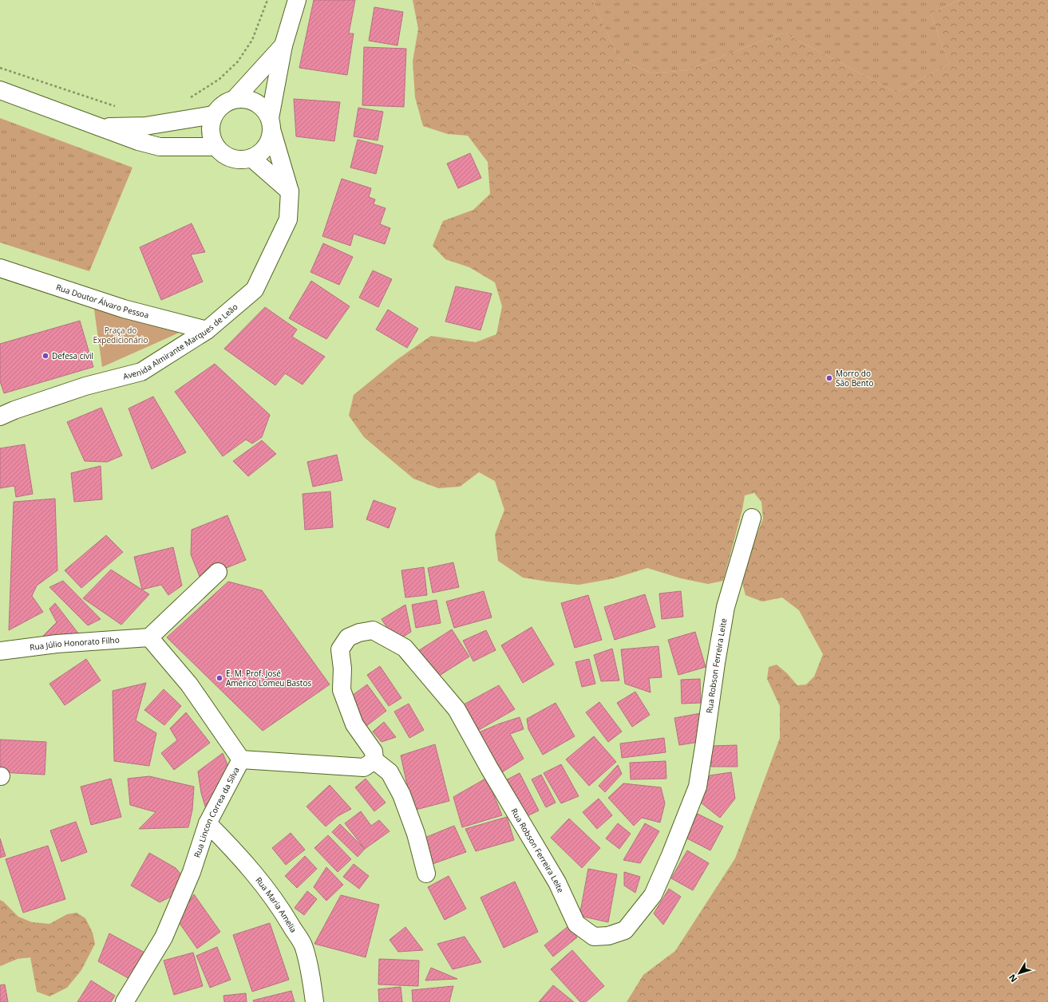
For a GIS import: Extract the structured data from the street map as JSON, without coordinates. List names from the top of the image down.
{
  "streets": {
    "street": [
      "Rua Doutor Álvaro Pessoa",
      "Avenida Almirante Marques de Leão",
      "Rua Júlio Honorato Filho",
      "Rua Robson Ferreira Leite",
      "Rua Lincon Correa da Silva",
      "Rua Maria Amelia"
    ]
  },
  "crossings": [
    ["Rua Doutor Álvaro Pessoa", "Avenida Almirante Marques de Leão"],
    ["Rua Júlio Honorato Filho", "Rua Lincon Correa da Silva"],
    ["Rua Lincon Correa da Silva", "Rua Maria Amelia"]
  ],
  "parks": ["Praça do Expedicionário"],
  "places": ["Defesa civil", "Morro do São Bento", "E. M. Prof. José Américo Lomeu Bastos"],
  "north": "bottom left"
}
